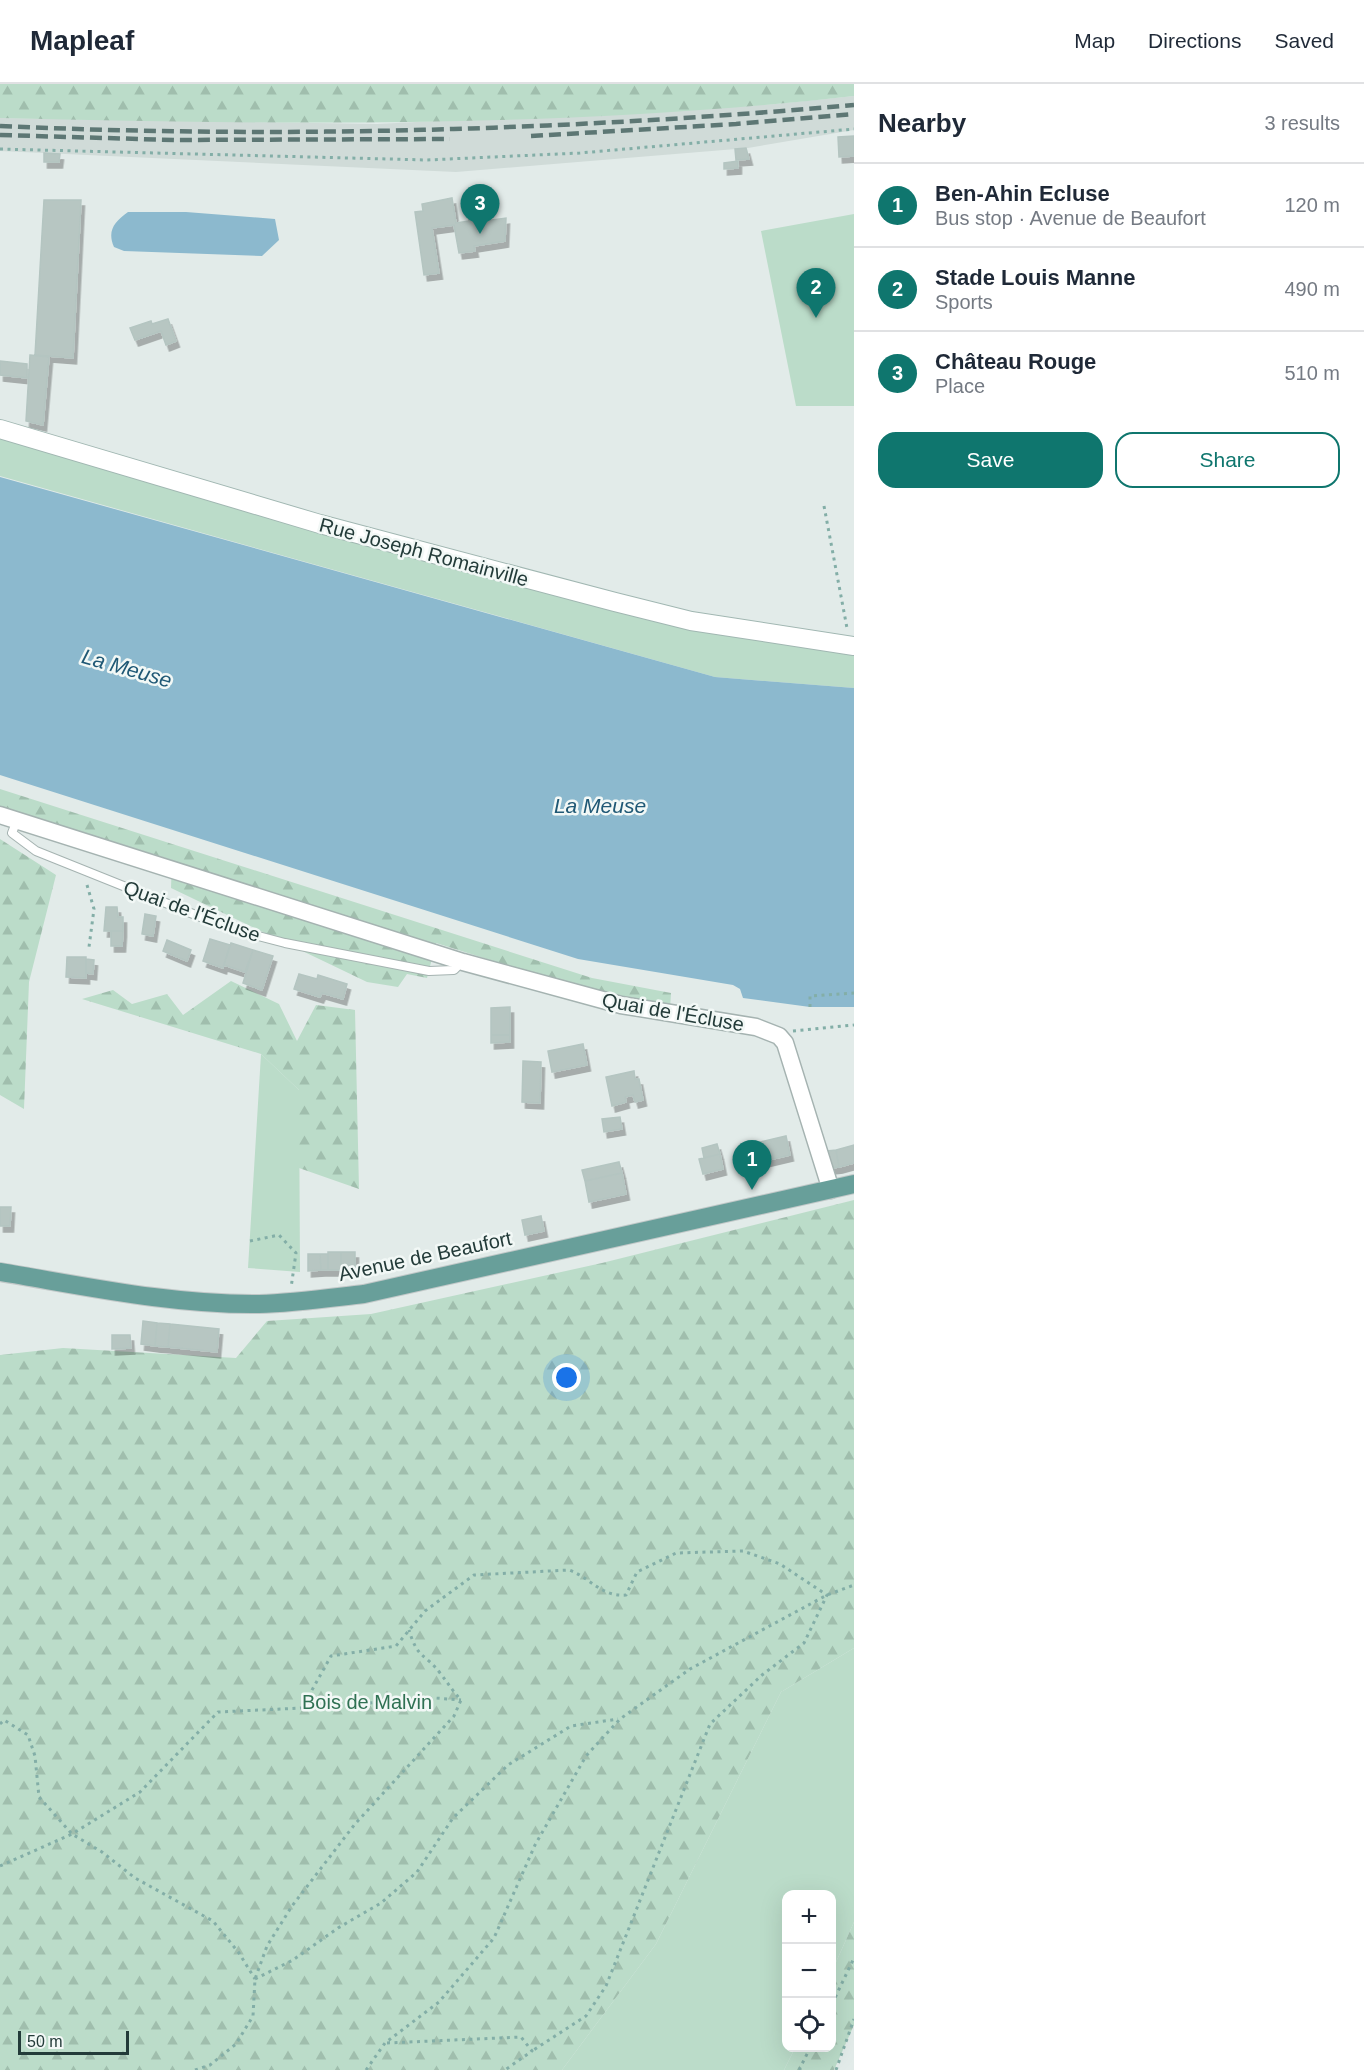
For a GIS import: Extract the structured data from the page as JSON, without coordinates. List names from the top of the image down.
{
  "streets": {
    "main road": ["Avenue de Beaufort"],
    "street": ["Rue Joseph Romainville", "Quai de l'Écluse"]
  },
  "water": ["La Meuse"],
  "parks": ["Bois de Malvin"],
  "scale_bar": "50 m",
  "page": {
    "header": "Mapleaf",
    "nav": ["Map", "Directions", "Saved"],
    "heading": ["Nearby", "3 results"],
    "list": [
      {
        "mark": "1",
        "name": "Ben-Ahin Ecluse",
        "note": "Bus stop · Avenue de Beaufort",
        "value": "120 m"
      },
      {
        "mark": "2",
        "name": "Stade Louis Manne",
        "note": "Sports",
        "value": "490 m"
      },
      {
        "mark": "3",
        "name": "Château Rouge",
        "note": "Place",
        "value": "510 m"
      }
    ],
    "pins": ["3", "2", "1"],
    "buttons": ["Save", "Share"],
    "map_buttons": ["+", "−"],
    "scale": "50 m"
  }
}
